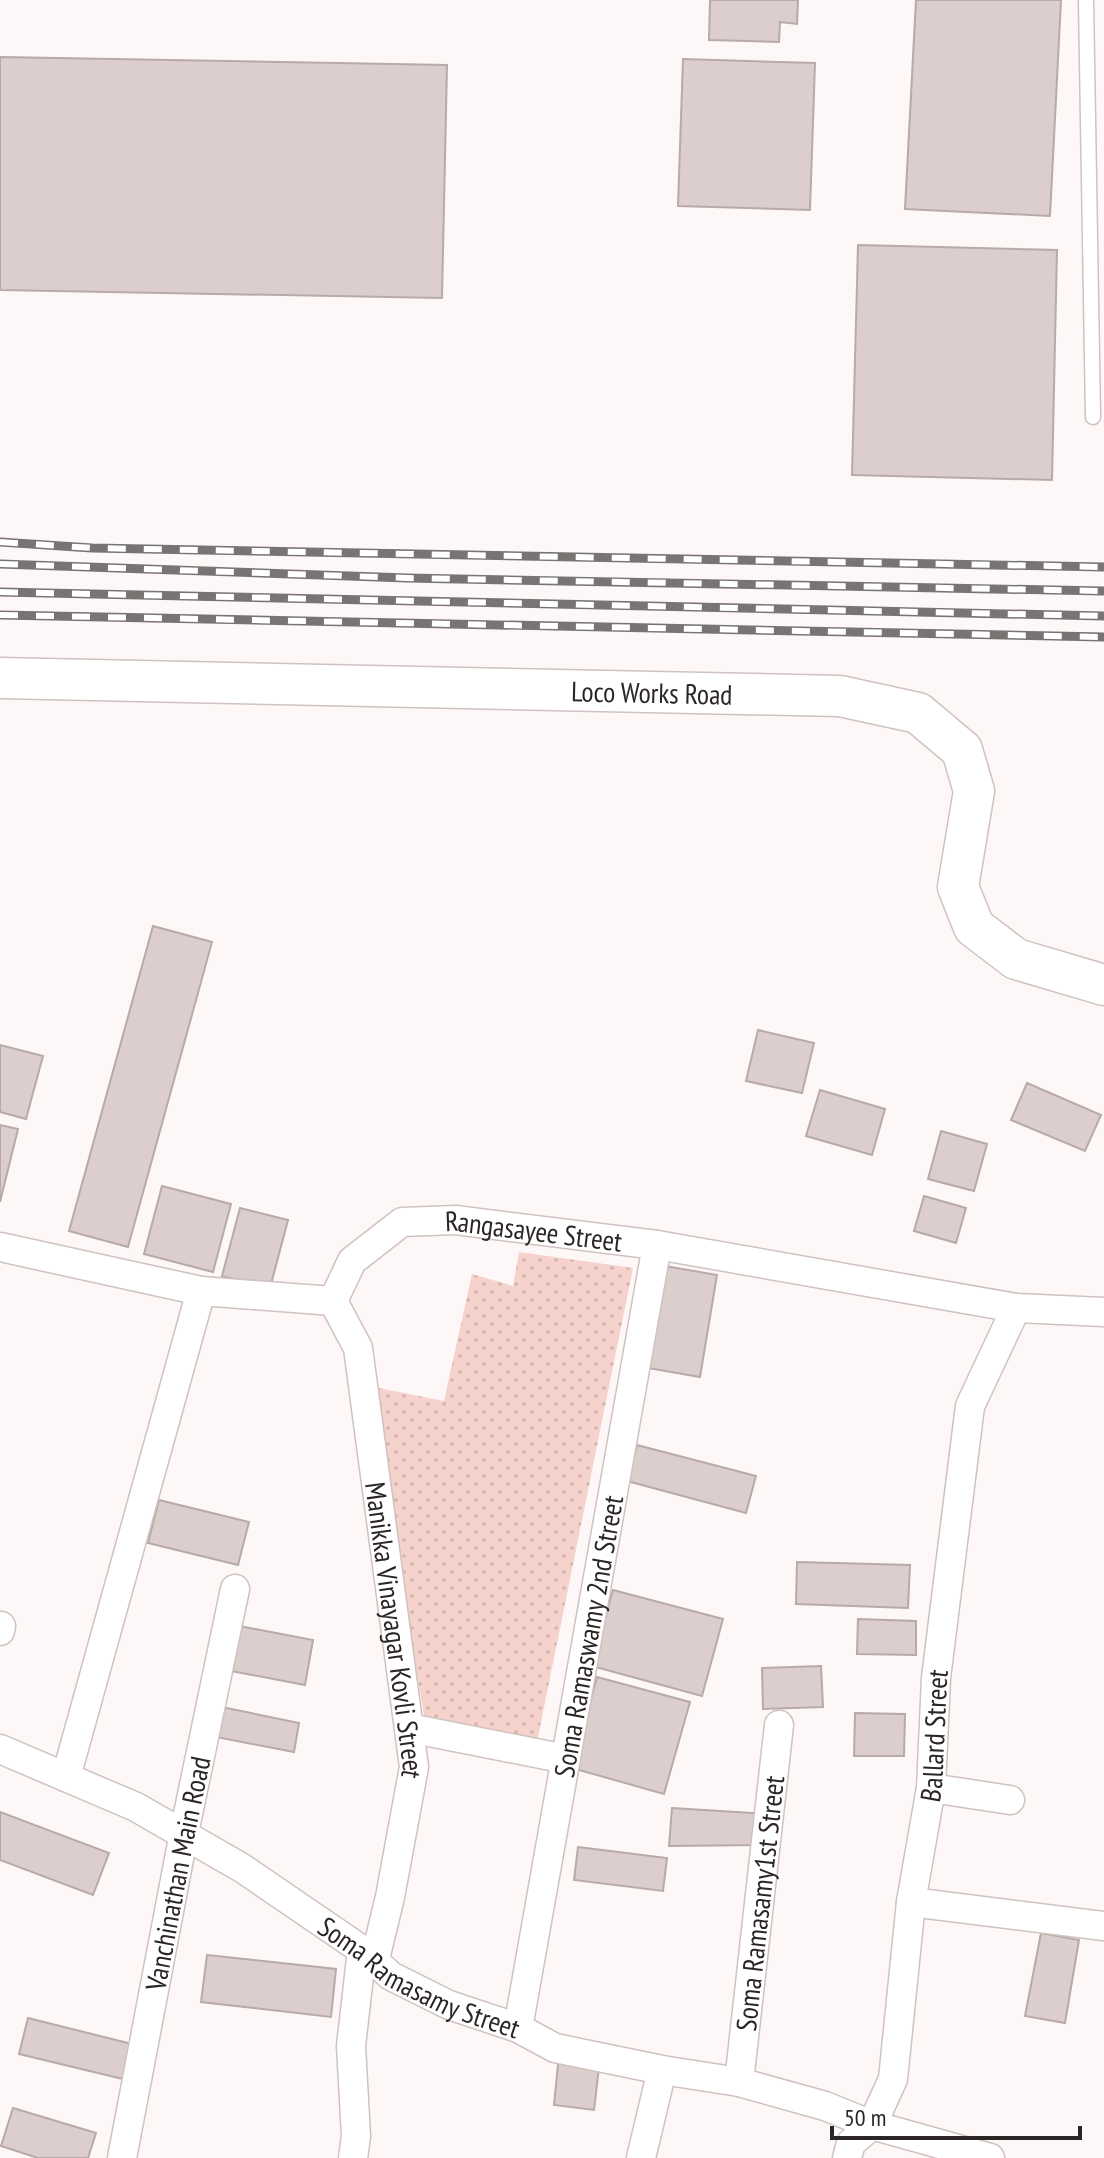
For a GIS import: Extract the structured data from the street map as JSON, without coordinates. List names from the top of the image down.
{
  "streets": {
    "street": [
      "Loco Works Road",
      "Rangasayee Street",
      "Manikka Vinayagar Kovli Street",
      "Soma Ramaswamy 2nd Street",
      "Ballard Street",
      "Vanchinathan Main Road",
      "Soma Ramasamy1st Street",
      "Soma Ramasamy Street"
    ]
  },
  "crossings": [
    ["Rangasayee Street", "Manikka Vinayagar Kovli Street"],
    ["Rangasayee Street", "Soma Ramaswamy 2nd Street"],
    ["Rangasayee Street", "Ballard Street"],
    ["Manikka Vinayagar Kovli Street", "Soma Ramasamy Street"],
    ["Soma Ramaswamy 2nd Street", "Soma Ramasamy Street"],
    ["Ballard Street", "Soma Ramasamy Street"],
    ["Vanchinathan Main Road", "Soma Ramasamy Street"],
    ["Soma Ramasamy1st Street", "Soma Ramasamy Street"]
  ],
  "scale_bar": "50 m"
}
